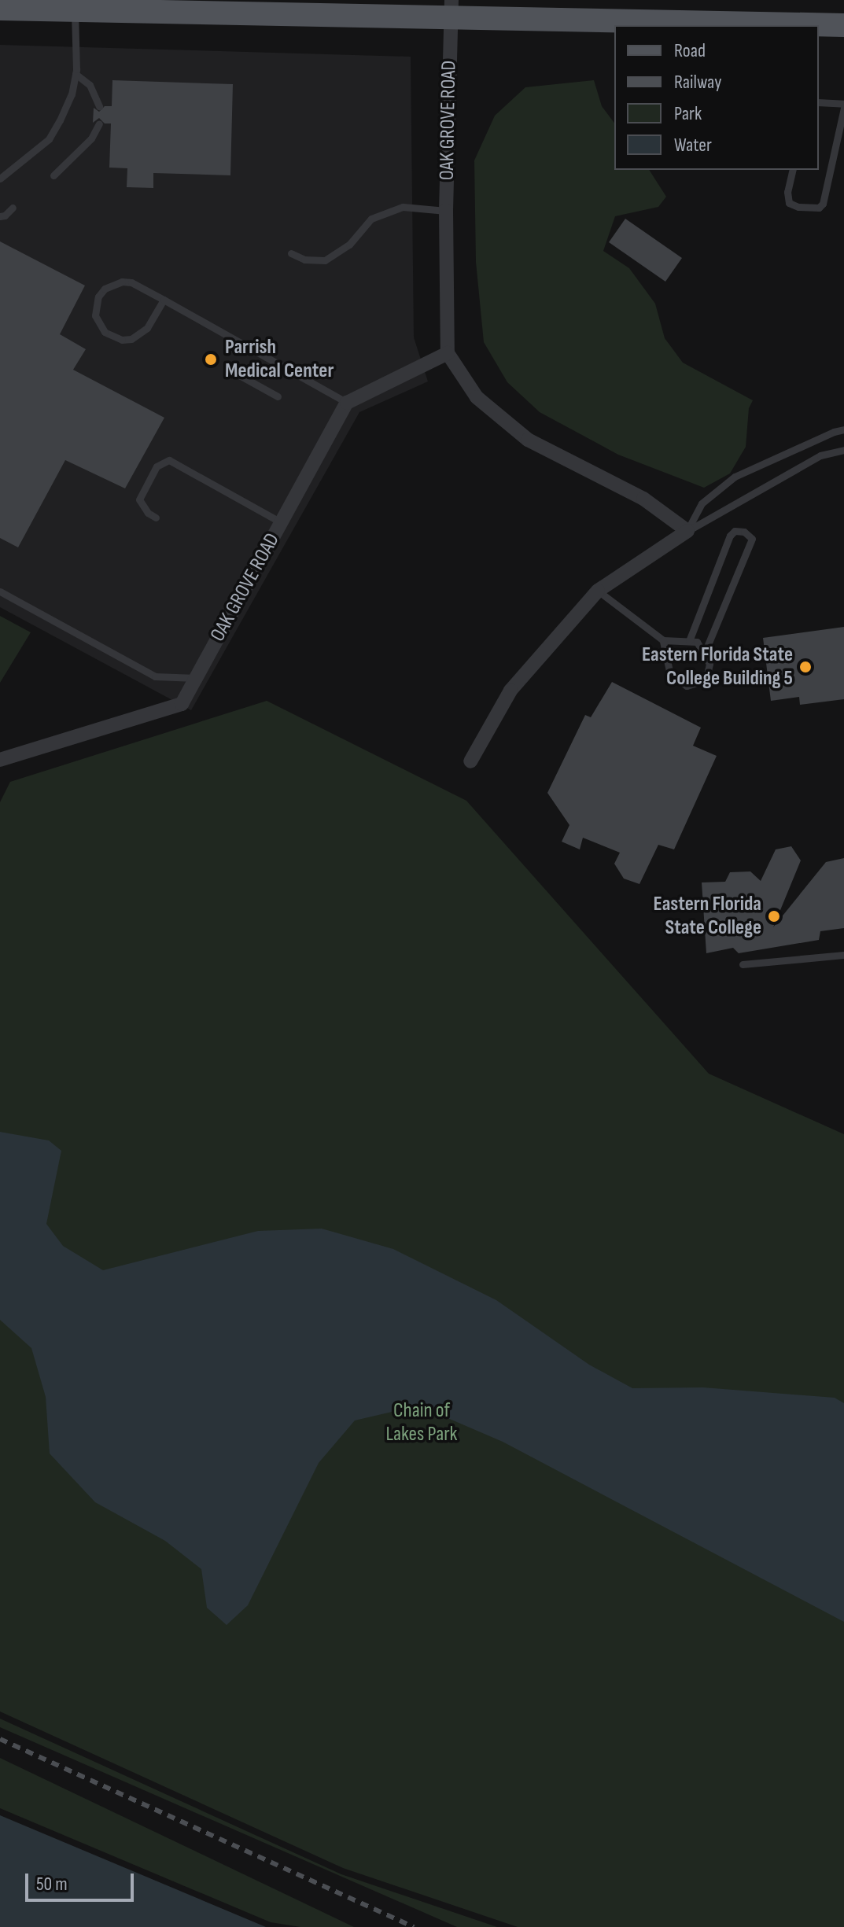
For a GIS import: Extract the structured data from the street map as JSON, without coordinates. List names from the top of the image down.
{
  "streets": {
    "street": ["OAK GROVE ROAD"]
  },
  "parks": ["Chain of Lakes Park"],
  "places": ["Parrish Medical Center", "Eastern Florida State College Building 5", "Eastern Florida State College"],
  "legend": [
    "Road",
    "Railway",
    "Park",
    "Water"
  ],
  "scale_bar": "50 m"
}
